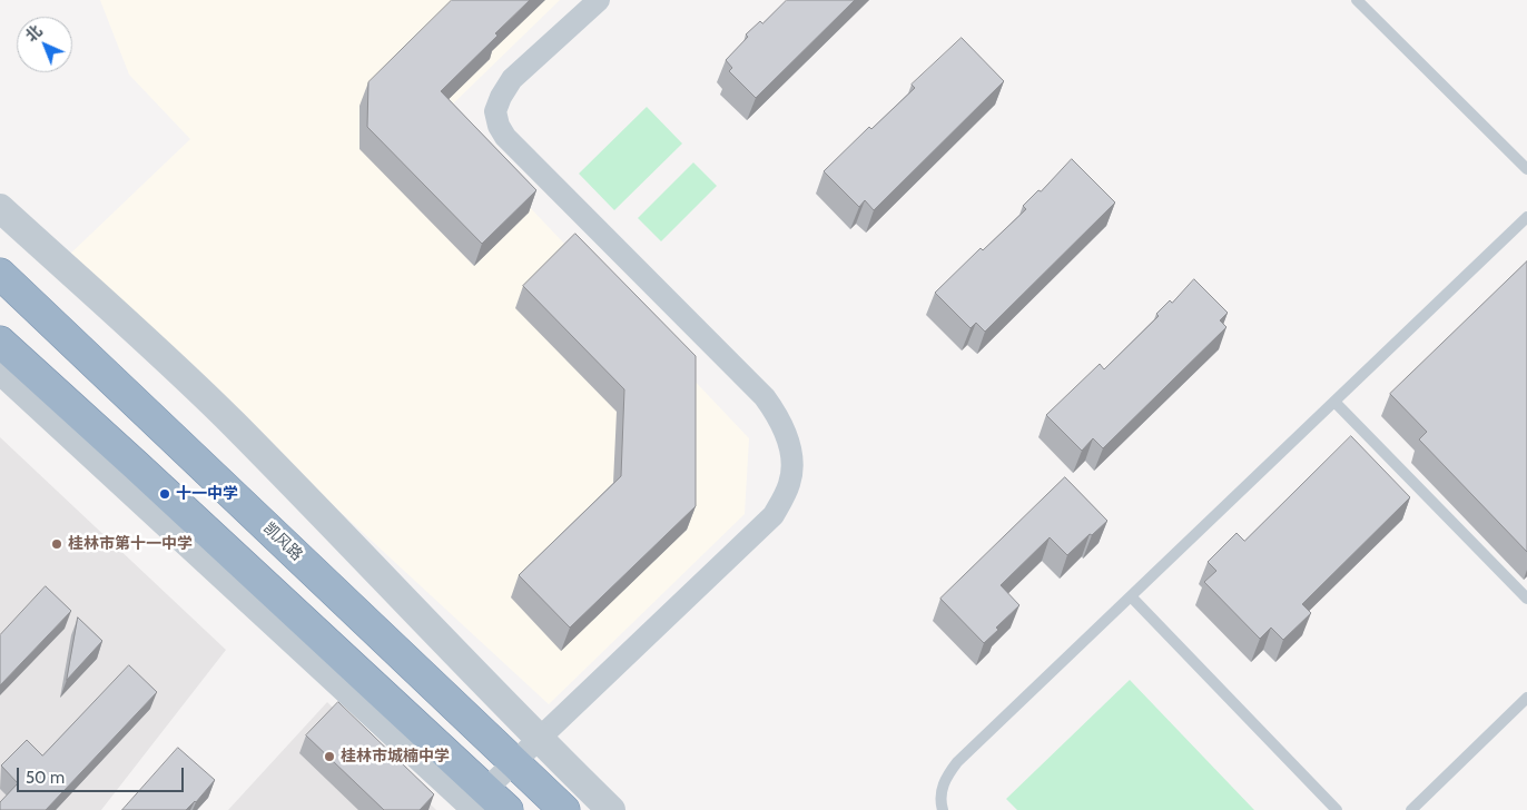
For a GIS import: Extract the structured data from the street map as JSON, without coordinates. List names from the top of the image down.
{
  "streets": {
    "highway": ["凯风路"]
  },
  "places": ["十一中学", "桂林市第十一中学", "桂林市城楠中学"],
  "scale_bar": "50 m",
  "north": "top left"
}
